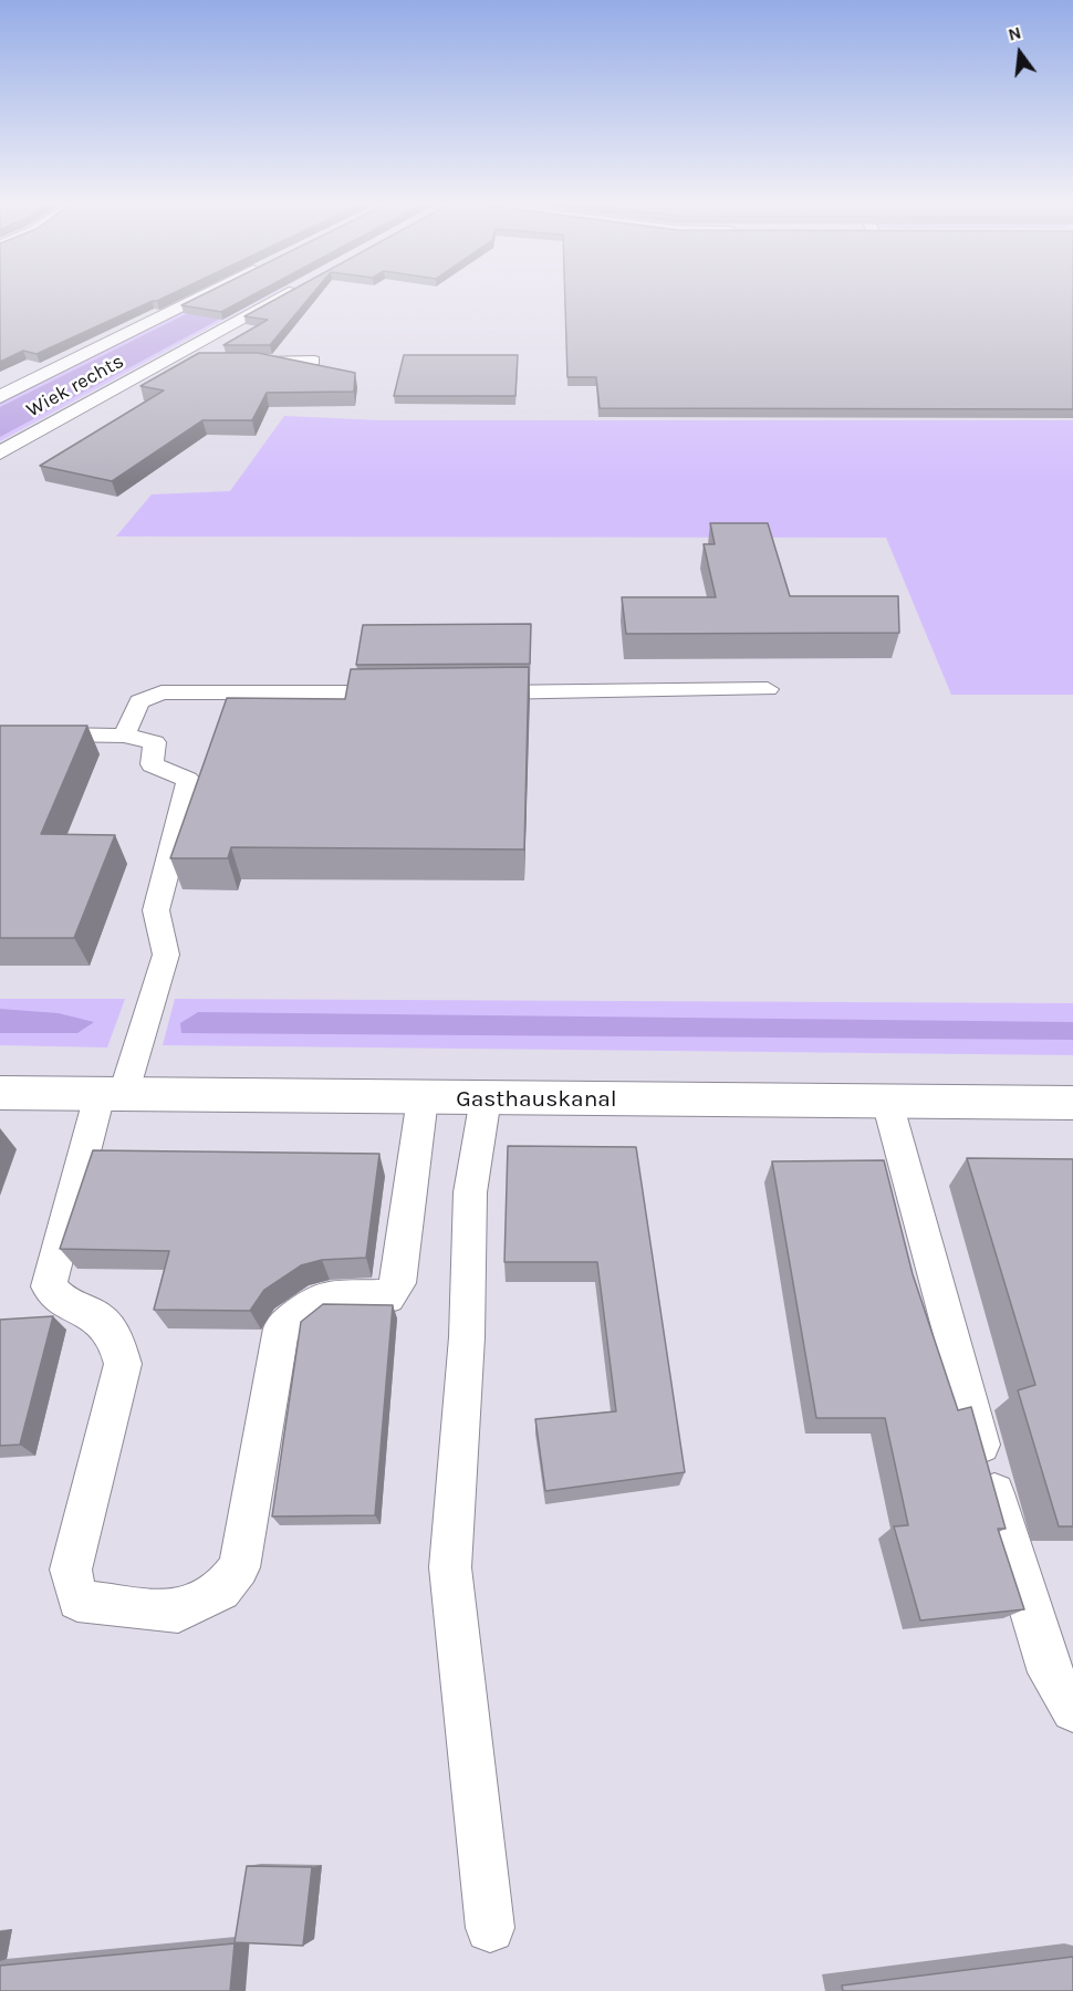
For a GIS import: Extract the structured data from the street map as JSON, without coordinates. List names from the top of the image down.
{
  "streets": {
    "street": ["Wiek rechts", "Gasthauskanal"]
  },
  "north": "top"
}
